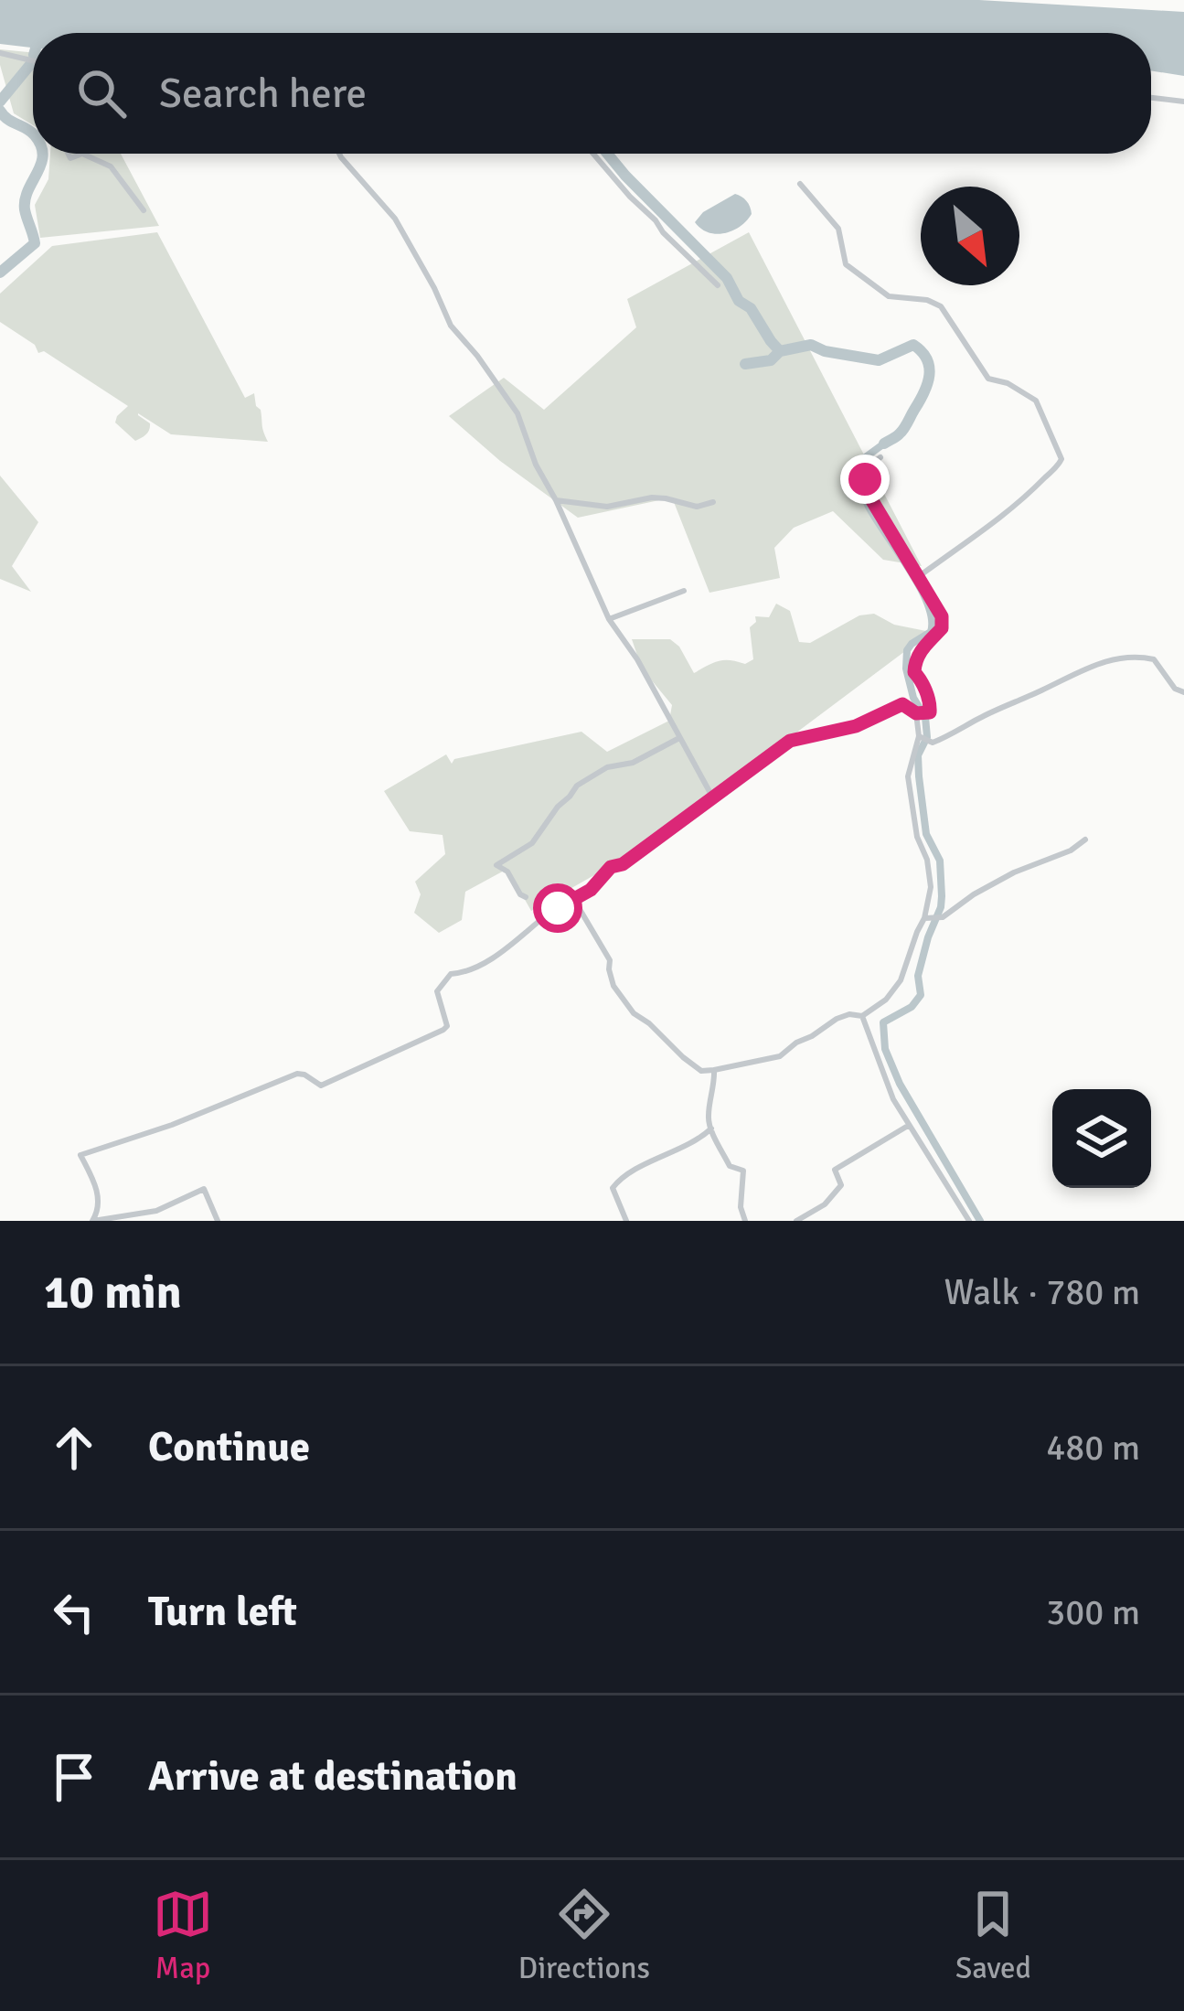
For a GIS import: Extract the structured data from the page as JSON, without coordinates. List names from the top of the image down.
{
  "north": "bottom right",
  "page": {
    "search": "Search here",
    "heading": ["10 min", "Walk · 780 m"],
    "list": [
      ["Continue", "480 m"],
      ["Turn left", "300 m"],
      "Arrive at destination"
    ],
    "nav": ["Map", "Directions", "Saved"]
  }
}
